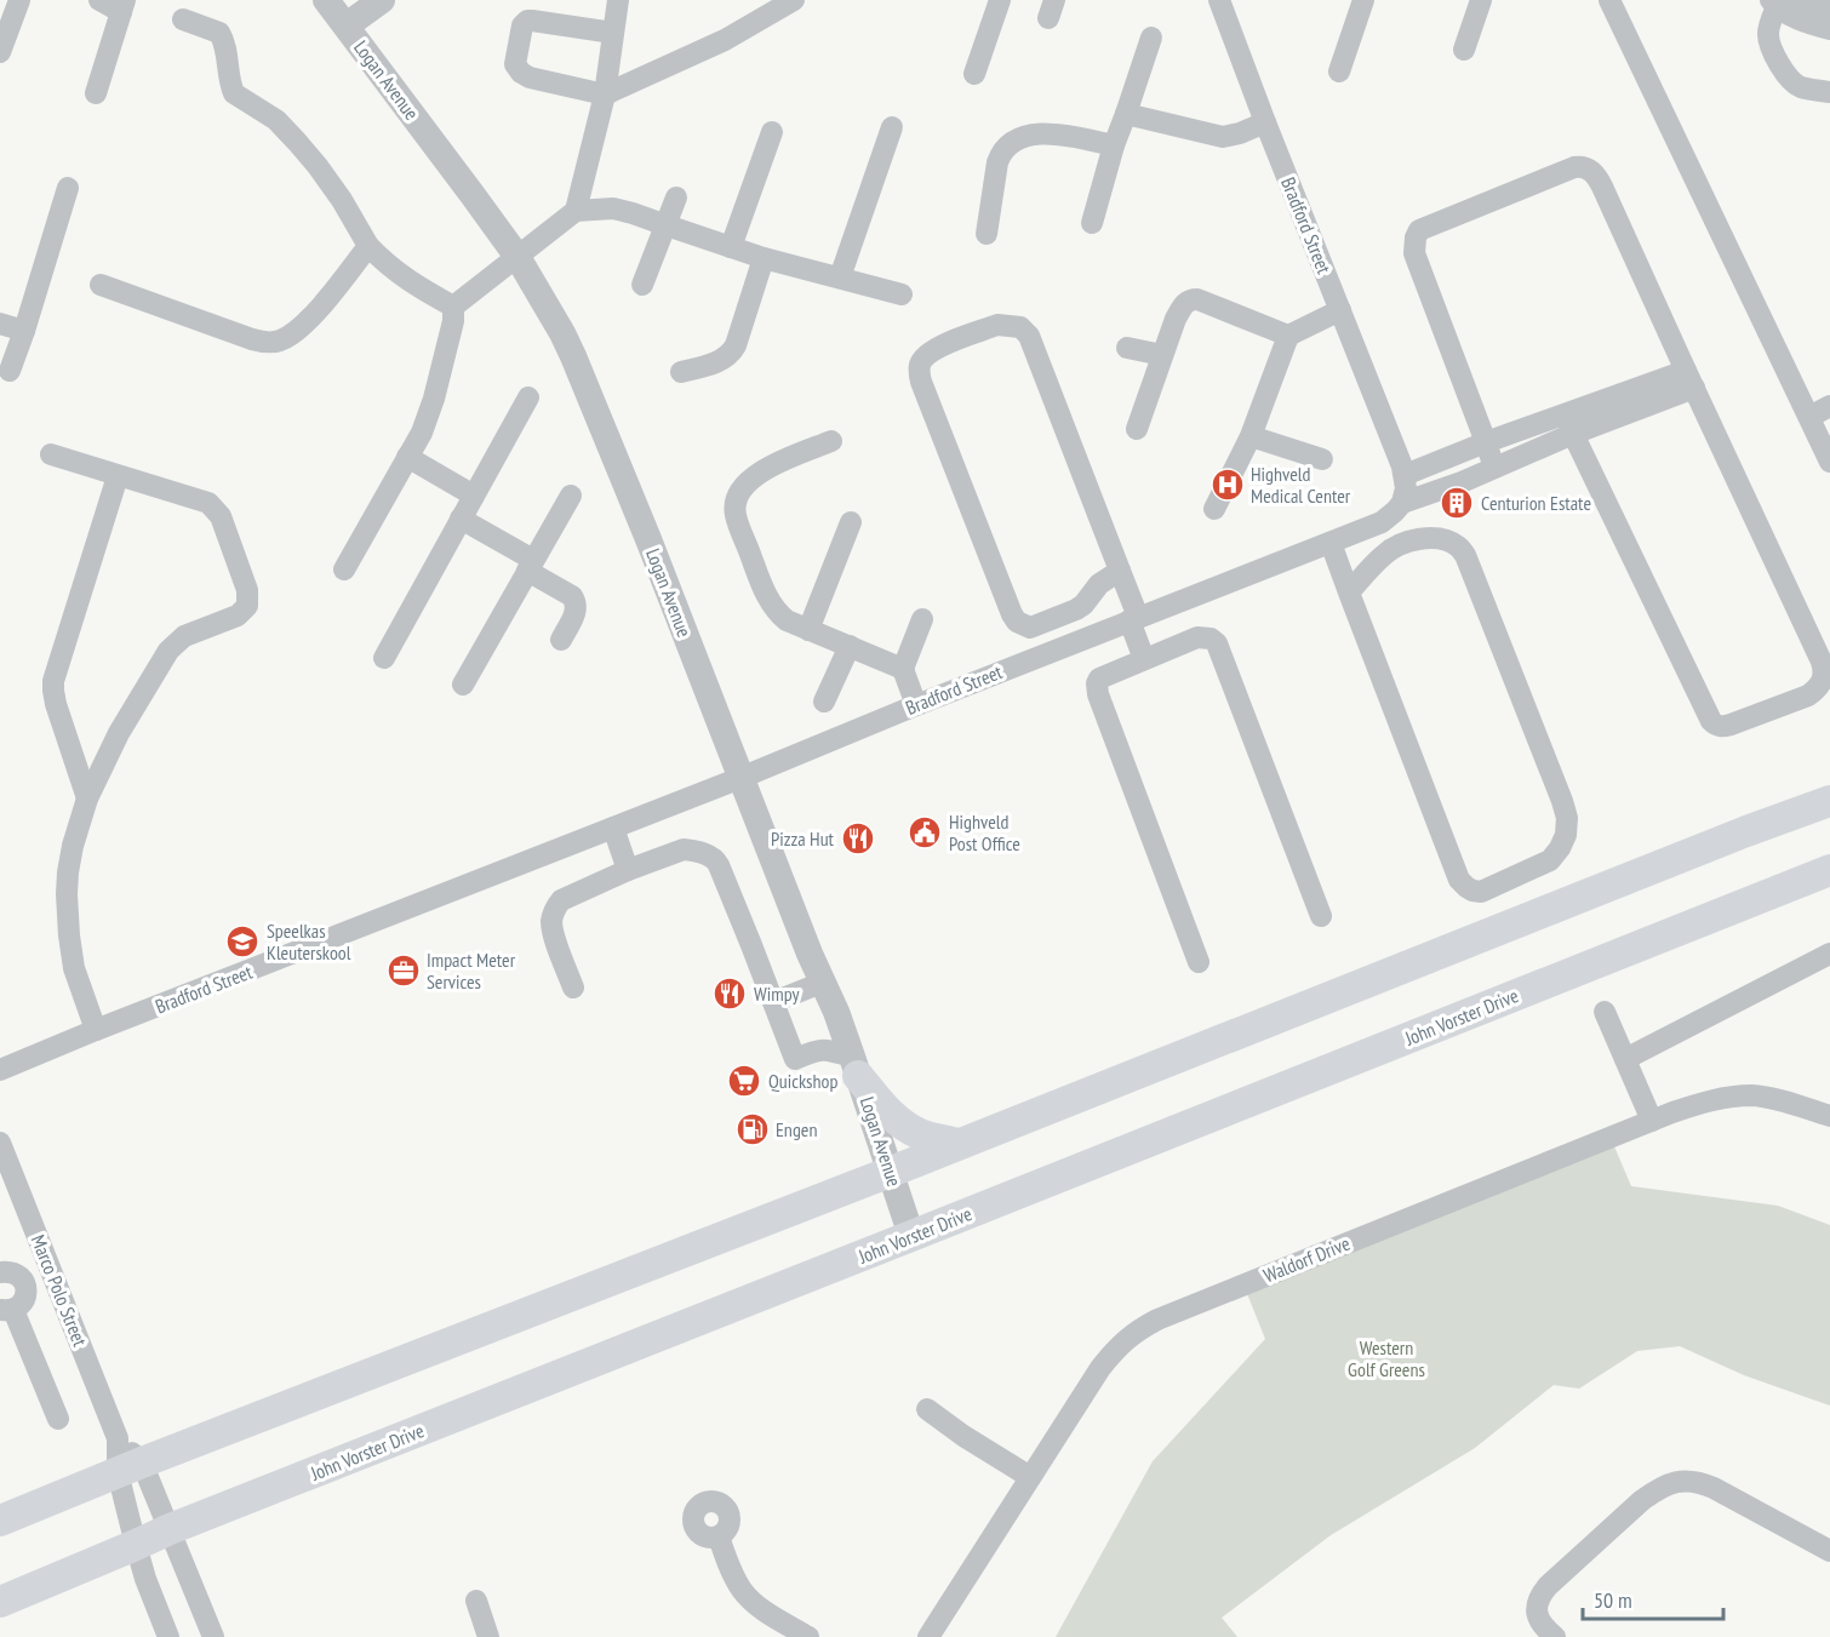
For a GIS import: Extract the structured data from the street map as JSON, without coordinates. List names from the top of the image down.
{
  "streets": {
    "main road": ["John Vorster Drive"],
    "street": [
      "Logan Avenue",
      "Bradford Street",
      "Waldorf Drive",
      "Marco Polo Street"
    ]
  },
  "crossings": [
    ["Logan Avenue", "Bradford Street"],
    ["Logan Avenue", "John Vorster Drive"]
  ],
  "parks": ["Western Golf Greens"],
  "places": {
    "hospital": ["Highveld Medical Center"],
    "building": ["Centurion Estate"],
    "public building": ["Highveld Post Office"],
    "restaurant": ["Pizza Hut", "Wimpy"],
    "school or university": ["Speelkas Kleuterskool"],
    "office": ["Impact Meter Services"],
    "supermarket": ["Quickshop"],
    "fuel station": ["Engen"]
  },
  "scale_bar": "50 m"
}
